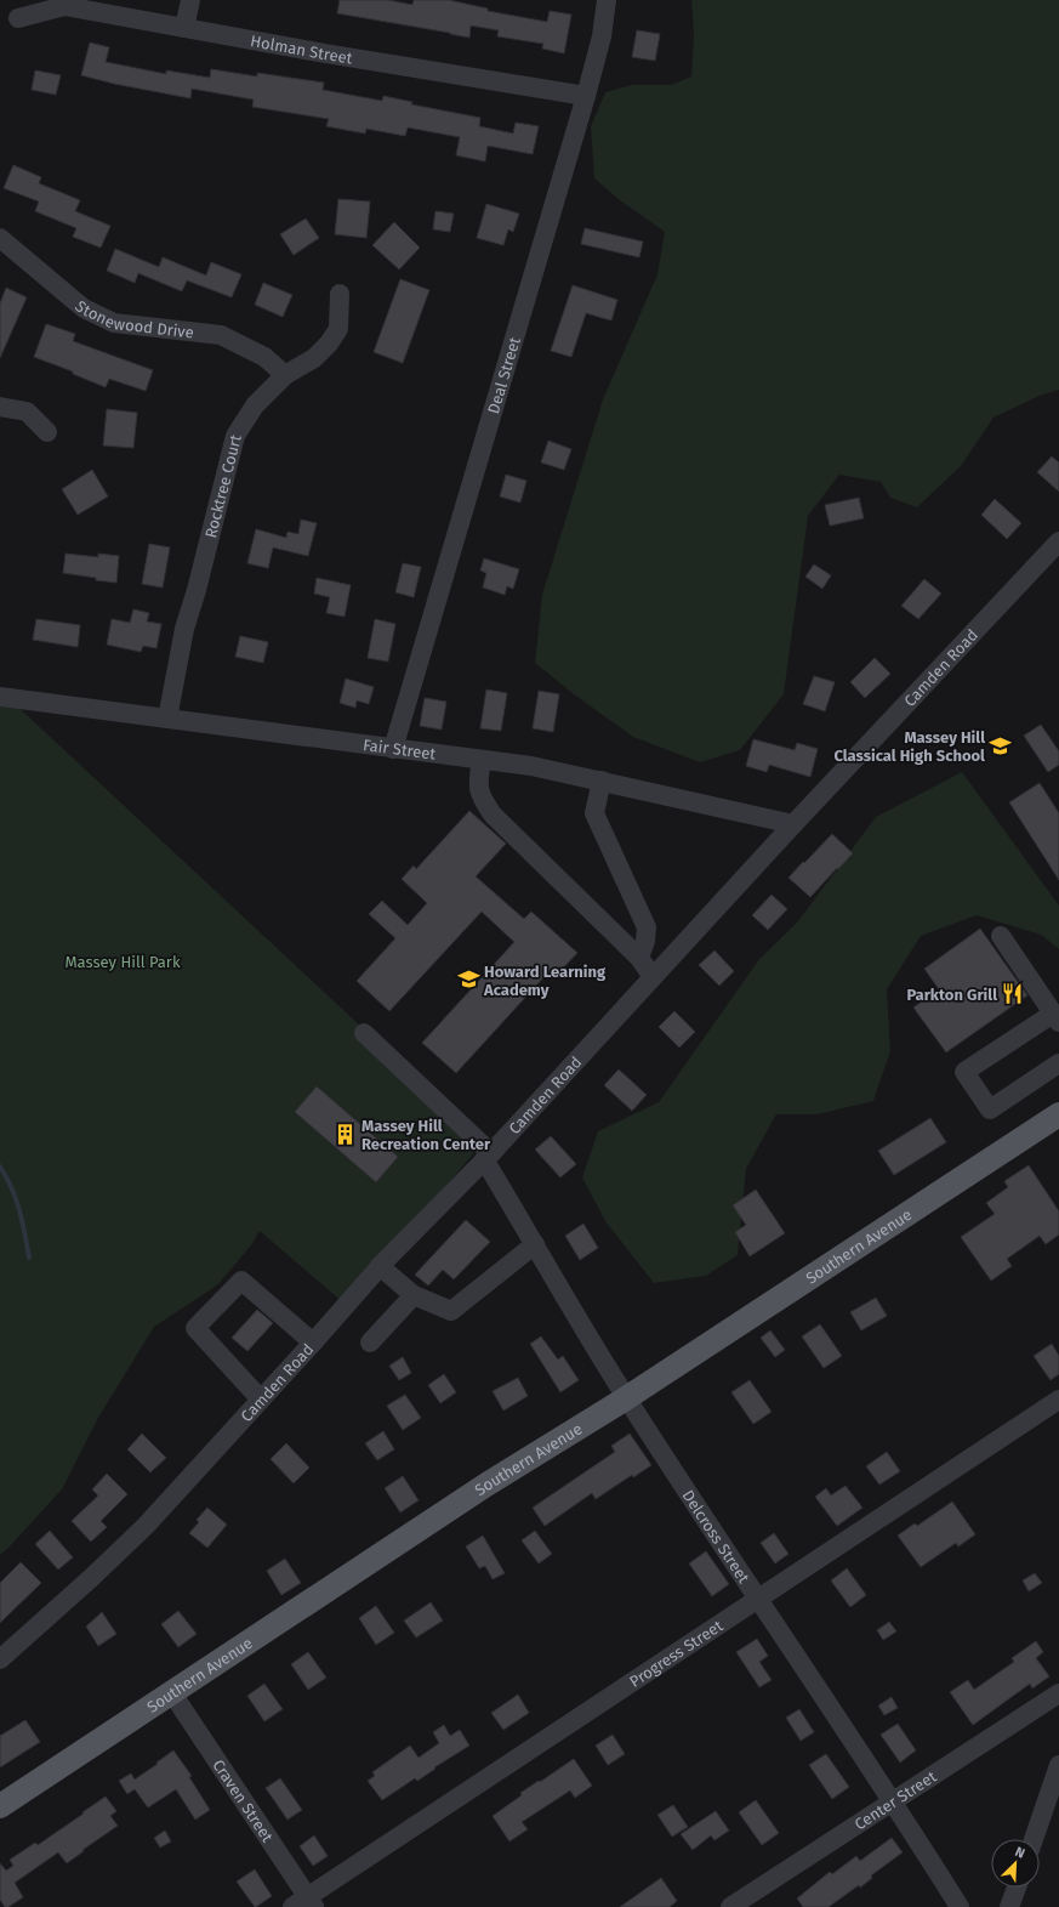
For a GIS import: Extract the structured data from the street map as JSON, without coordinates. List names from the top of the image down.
{
  "streets": {
    "main road": ["Southern Avenue"],
    "street": [
      "Holman Street",
      "Stonewood Drive",
      "Deal Street",
      "Rocktree Court",
      "Camden Road",
      "Fair Street",
      "Delcross Street",
      "Progress Street",
      "Craven Street",
      "Center Street"
    ]
  },
  "crossings": [
    ["Holman Street", "Deal Street"],
    ["Stonewood Drive", "Rocktree Court"],
    ["Deal Street", "Fair Street"],
    ["Rocktree Court", "Fair Street"],
    ["Camden Road", "Fair Street"],
    ["Camden Road", "Delcross Street"],
    ["Southern Avenue", "Delcross Street"],
    ["Southern Avenue", "Craven Street"],
    ["Delcross Street", "Progress Street"],
    ["Delcross Street", "Center Street"],
    ["Progress Street", "Craven Street"]
  ],
  "parks": ["Massey Hill Park"],
  "places": {
    "school or university": ["Massey Hill Classical High School", "Howard Learning Academy"],
    "restaurant": ["Parkton Grill"],
    "building": ["Massey Hill Recreation Center"]
  },
  "north": "top right"
}
